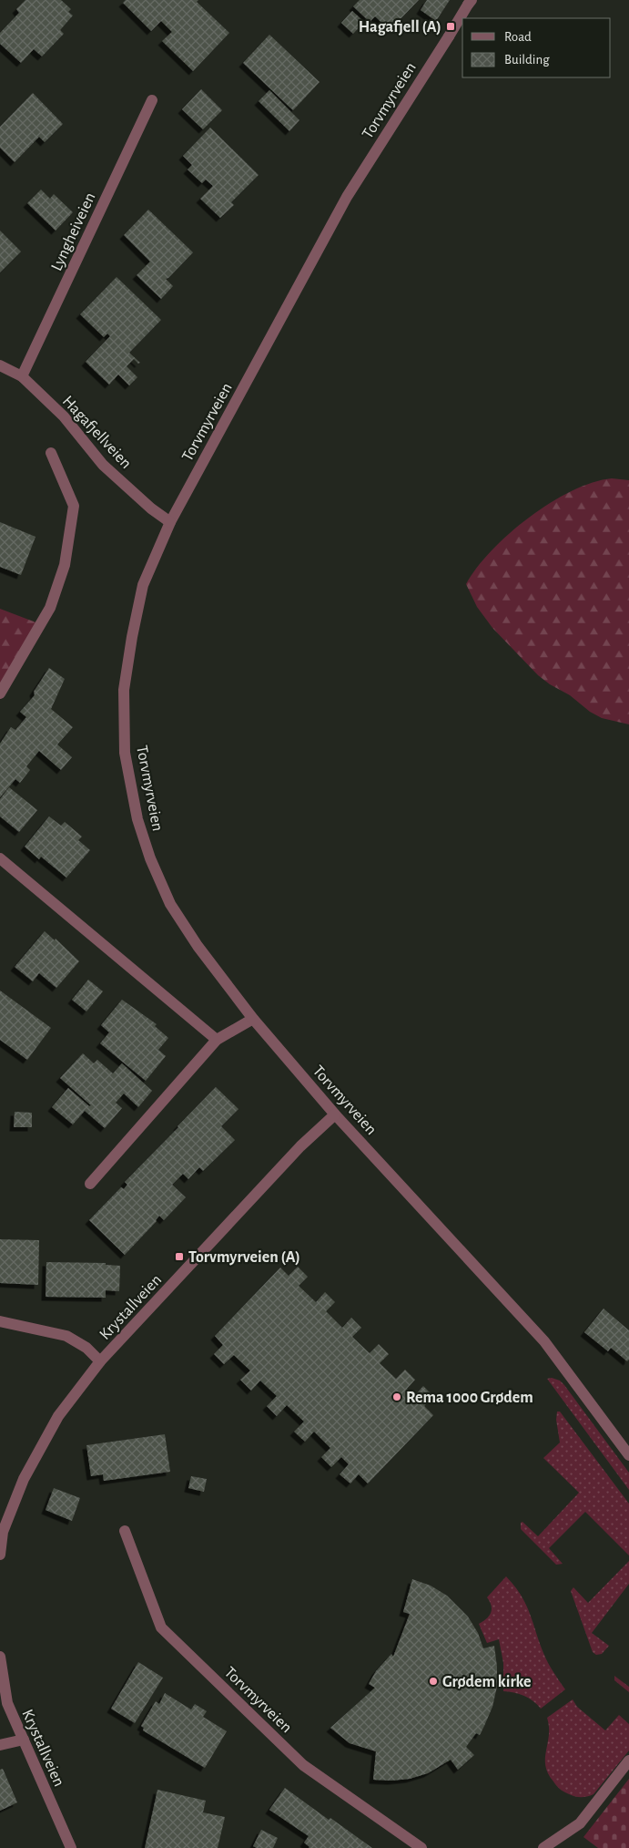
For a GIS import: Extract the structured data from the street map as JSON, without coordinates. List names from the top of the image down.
{
  "streets": {
    "street": [
      "Torvmyrveien",
      "Lyngheiveien",
      "Hagafjellveien",
      "Krystallveien"
    ]
  },
  "crossings": [
    ["Torvmyrveien", "Hagafjellveien"],
    ["Torvmyrveien", "Krystallveien"],
    ["Lyngheiveien", "Hagafjellveien"]
  ],
  "places": {
    "transit": ["Hagafjell (A)", "Torvmyrveien (A)"],
    "other": ["Rema 1000 Grødem", "Grødem kirke"]
  },
  "legend": ["Road", "Building"]
}
